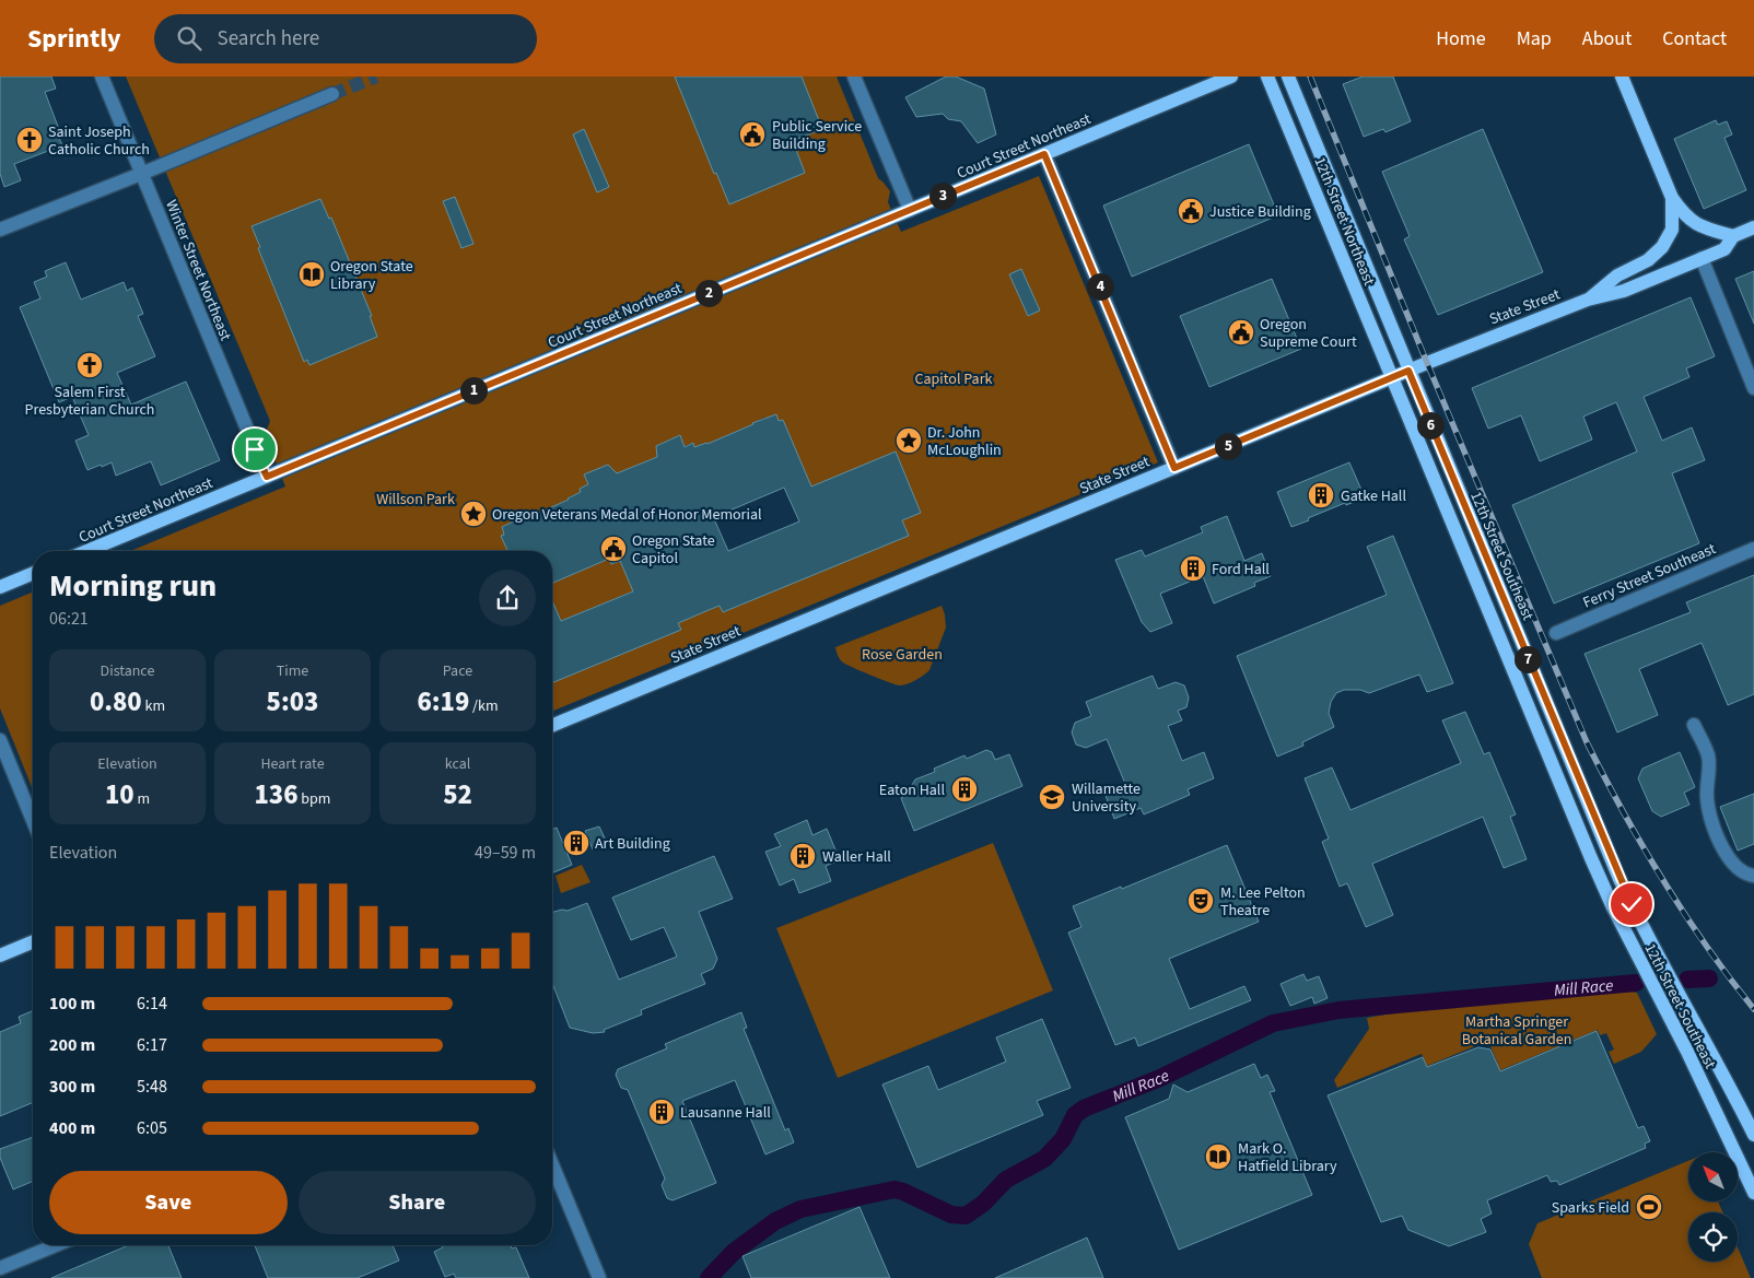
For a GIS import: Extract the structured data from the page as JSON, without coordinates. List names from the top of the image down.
{
  "streets": {
    "main road": [
      "Court Street Northeast",
      "12th Street Northeast",
      "State Street",
      "12th Street Southeast"
    ],
    "street": ["Winter Street Northeast", "Ferry Street Southeast"]
  },
  "crossings": [
    ["Court Street Northeast", "Winter Street Northeast"],
    ["12th Street Northeast", "State Street"],
    ["12th Street Northeast", "12th Street Southeast"],
    ["State Street", "12th Street Southeast"]
  ],
  "water": ["Mill Race"],
  "parks": [
    "Capitol Park",
    "Willson Park",
    "Rose Garden",
    "Martha Springer Botanical Garden"
  ],
  "places": {
    "public building": [
      "Public Service Building",
      "Justice Building",
      "Oregon Supreme Court",
      "Oregon State Capitol"
    ],
    "church": ["Saint Joseph Catholic Church", "Salem First Presbyterian Church"],
    "library": ["Oregon State Library", "Mark O. Hatfield Library"],
    "place": ["Dr. John McLoughlin", "Oregon Veterans Medal of Honor Memorial"],
    "building": [
      "Gatke Hall",
      "Ford Hall",
      "Eaton Hall",
      "Art Building",
      "Waller Hall",
      "Lausanne Hall"
    ],
    "school or university": ["Willamette University"],
    "theatre": ["M. Lee Pelton Theatre"],
    "sports": ["Sparks Field"]
  },
  "north": "top left",
  "page": {
    "header": "Sprintly",
    "search": "Search here",
    "nav": [
      "Home",
      "Map",
      "About",
      "Contact"
    ],
    "pins": [
      "3",
      "4",
      "2",
      "1",
      "6",
      "5",
      "7"
    ],
    "heading": ["Morning run", "06:21"],
    "stats": [
      ["Distance", "0.80 km"],
      ["Time", "5:03"],
      ["Pace", "6:19 /km"],
      ["Elevation", "10 m"],
      ["Heart rate", "136 bpm"],
      ["kcal", "52"]
    ],
    "chart": ["Elevation", "49–59 m"],
    "list": [
      {
        "name": "100 m",
        "note": "6:14"
      },
      {
        "name": "200 m",
        "note": "6:17"
      },
      {
        "name": "300 m",
        "note": "5:48"
      },
      {
        "name": "400 m",
        "note": "6:05"
      }
    ],
    "buttons": ["Save", "Share"]
  }
}
